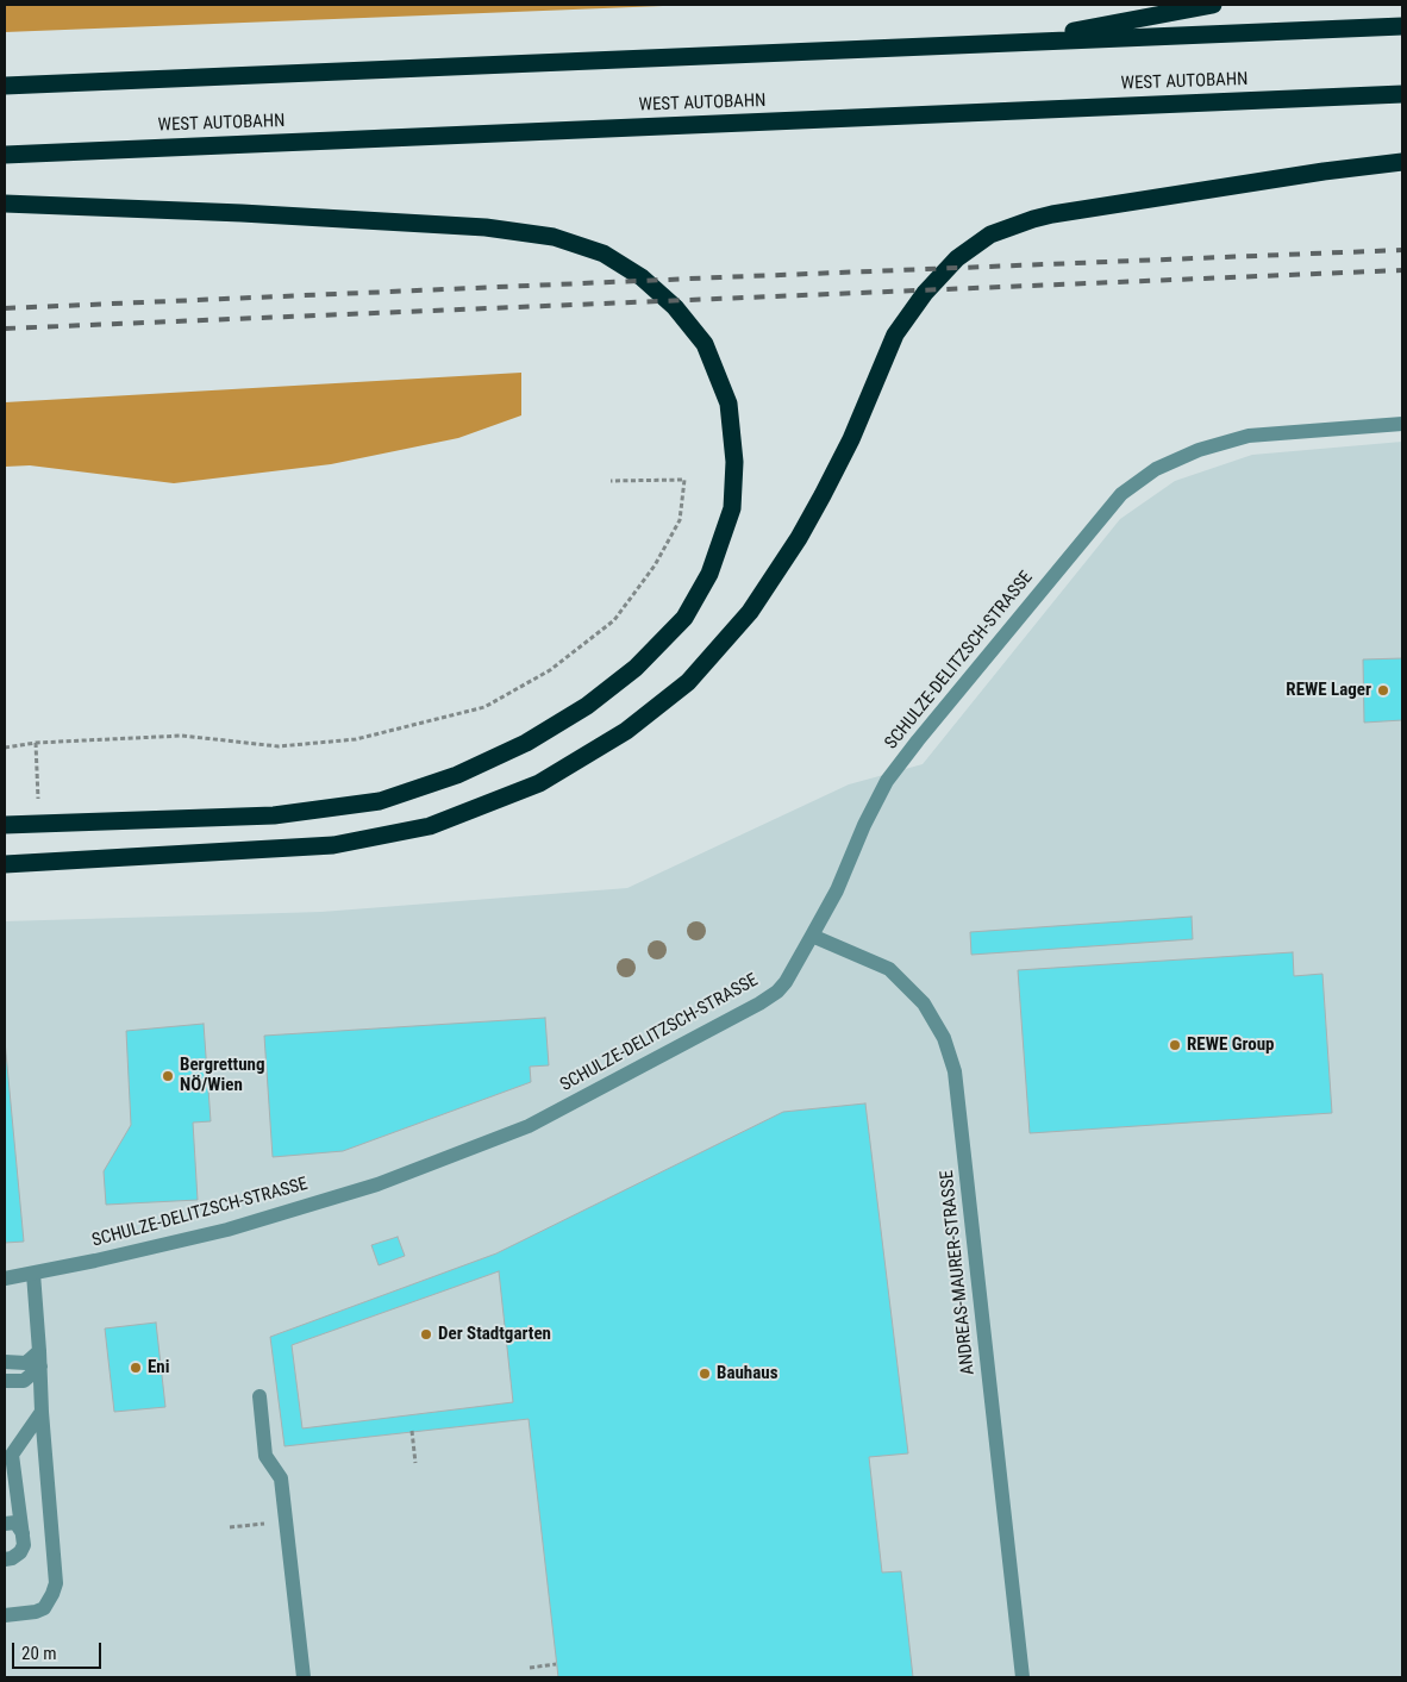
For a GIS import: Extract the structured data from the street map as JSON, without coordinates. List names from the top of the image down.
{
  "streets": {
    "highway": ["WEST AUTOBAHN"],
    "street": ["SCHULZE-DELITZSCH-STRASSE", "ANDREAS-MAURER-STRASSE"]
  },
  "crossings": [
    ["SCHULZE-DELITZSCH-STRASSE", "ANDREAS-MAURER-STRASSE"]
  ],
  "places": [
    "REWE Lager",
    "REWE Group",
    "Bergrettung NÖ/Wien",
    "Der Stadtgarten",
    "Eni",
    "Bauhaus"
  ],
  "scale_bar": "20 m"
}
